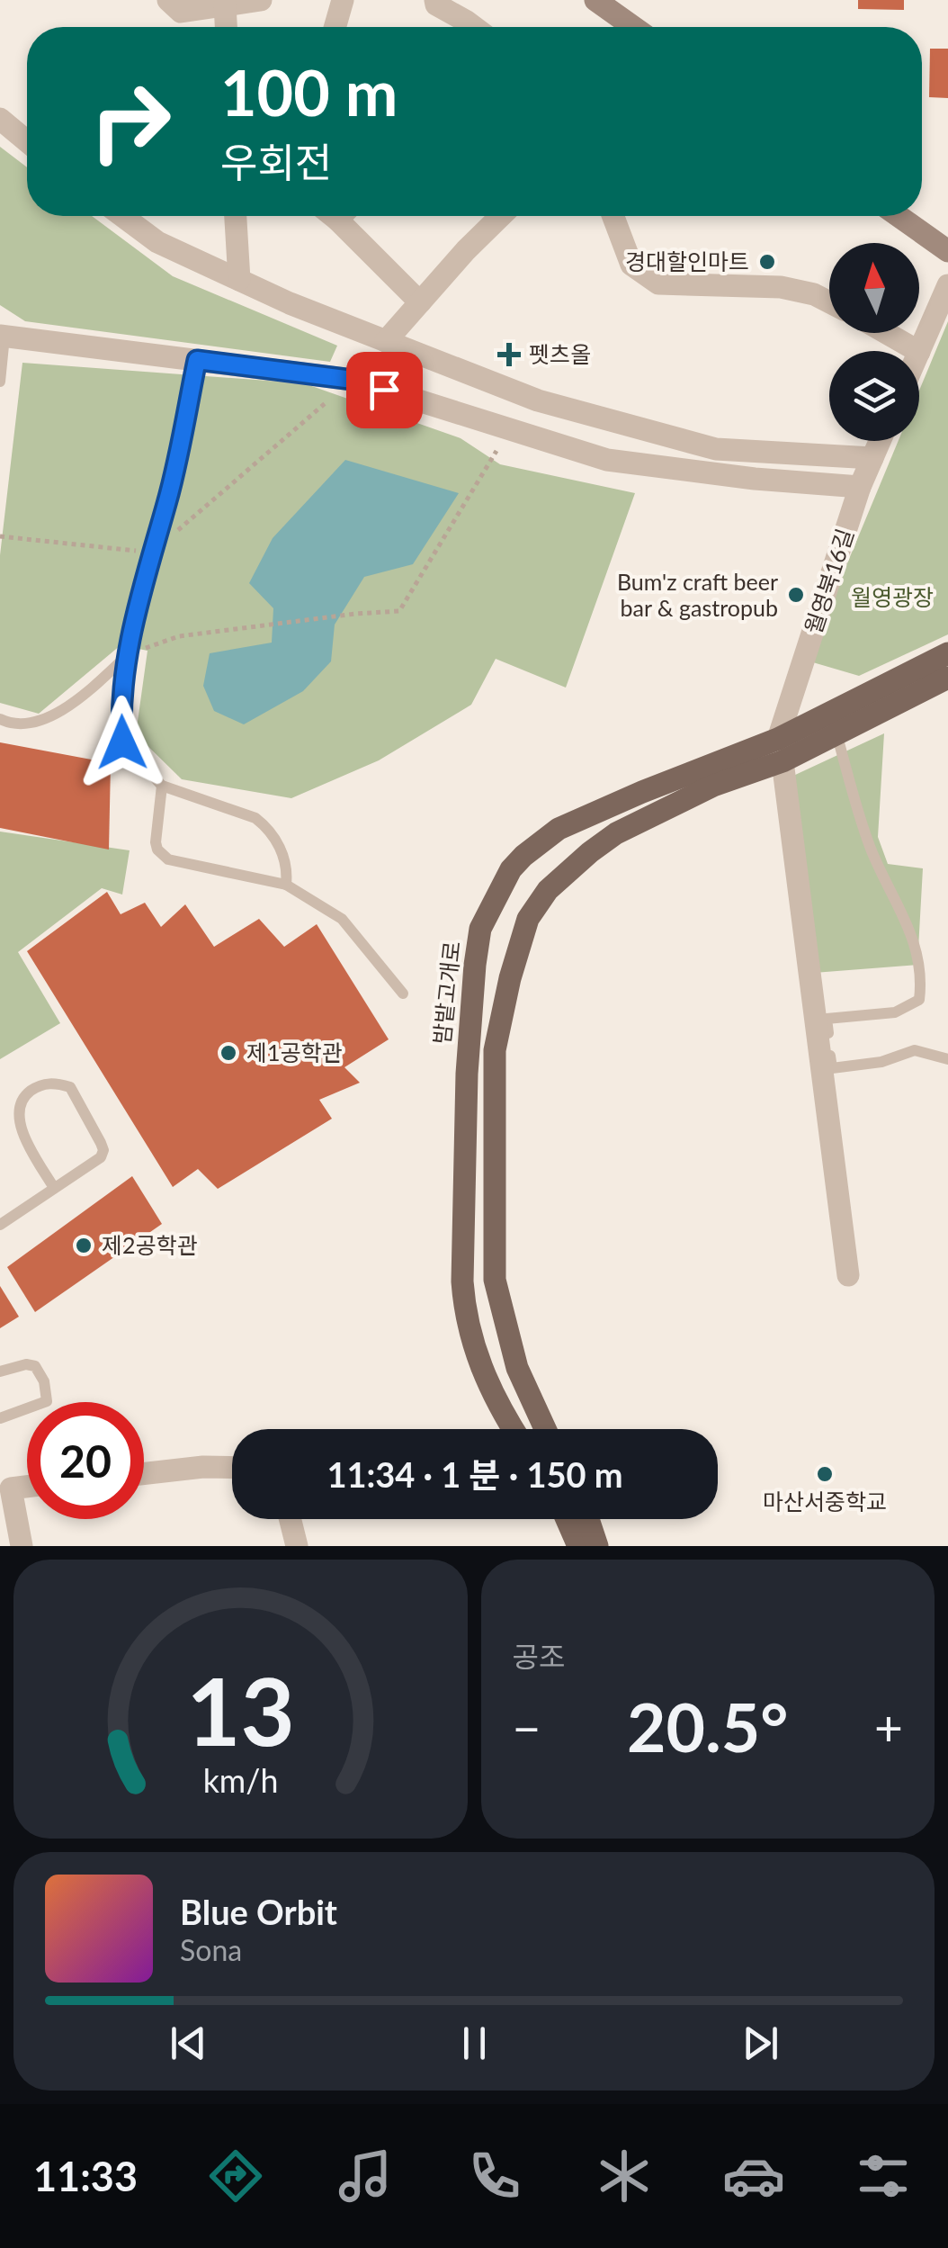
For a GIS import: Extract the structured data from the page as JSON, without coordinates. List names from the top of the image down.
{
  "streets": {
    "main road": ["밤밭고개로"],
    "street": ["월영북16길"]
  },
  "crossings": [
    ["월영북16길", "밤밭고개로"]
  ],
  "parks": ["월영광장"],
  "places": {
    "other": [
      "경대할인마트",
      "Bum'z craft beer bar & gastropub",
      "제1공학관",
      "제2공학관",
      "마산서중학교"
    ],
    "health": ["펫츠올"]
  },
  "north": "top",
  "page": {
    "turn": ["100 m", "우회전"],
    "limit": "20",
    "trip": "11:34 · 1 분 · 150 m",
    "tile": "공조",
    "heat": ["−", "20.5°", "+"],
    "song": ["Blue Orbit", "Sona"],
    "tabs": "11:33",
    "gauge": ["13", "km/h"]
  }
}
